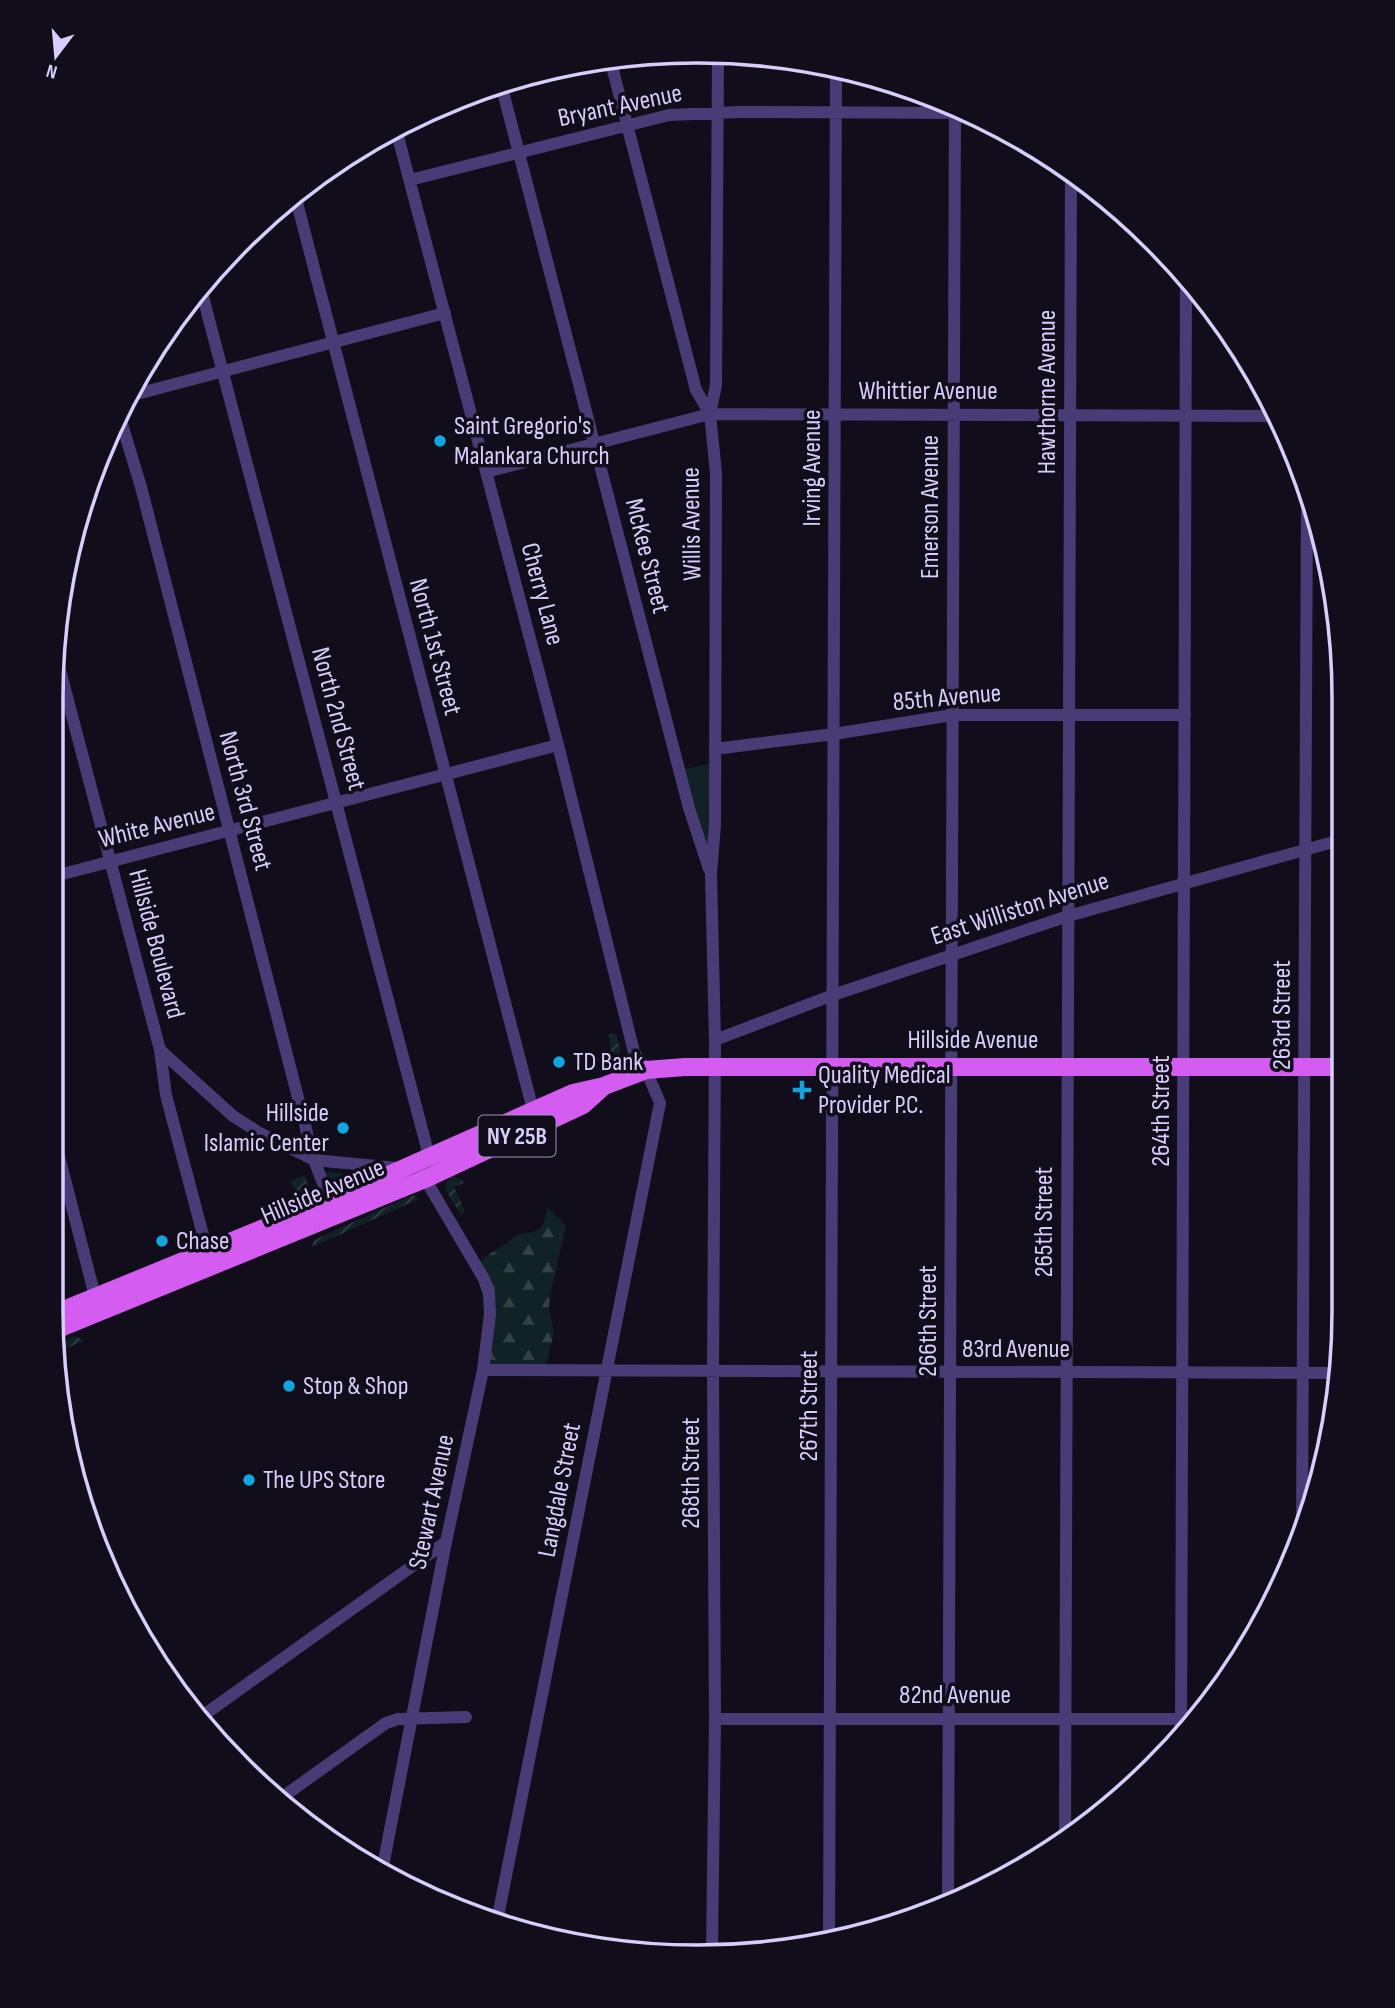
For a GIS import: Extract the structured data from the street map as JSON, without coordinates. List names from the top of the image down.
{
  "streets": {
    "main road": ["Hillside Avenue", "NY 25B"],
    "street": [
      "Bryant Avenue",
      "Whittier Avenue",
      "Hawthorne Avenue",
      "Irving Avenue",
      "Emerson Avenue",
      "Willis Avenue",
      "McKee Street",
      "Cherry Lane",
      "North 1st Street",
      "85th Avenue",
      "North 2nd Street",
      "North 3rd Street",
      "White Avenue",
      "East Williston Avenue",
      "Hillside Boulevard",
      "263rd Street",
      "264th Street",
      "265th Street",
      "266th Street",
      "83rd Avenue",
      "267th Street",
      "268th Street",
      "Langdale Street",
      "Stewart Avenue",
      "82nd Avenue"
    ]
  },
  "crossings": [
    ["Bryant Avenue", "Irving Avenue"],
    ["Bryant Avenue", "Willis Avenue"],
    ["Bryant Avenue", "McKee Street"],
    ["Bryant Avenue", "Cherry Lane"],
    ["Whittier Avenue", "Hawthorne Avenue"],
    ["Whittier Avenue", "Irving Avenue"],
    ["Whittier Avenue", "Emerson Avenue"],
    ["Whittier Avenue", "Willis Avenue"],
    ["Whittier Avenue", "McKee Street"],
    ["Whittier Avenue", "Cherry Lane"],
    ["Whittier Avenue", "264th Street"],
    ["Hawthorne Avenue", "265th Street"],
    ["Irving Avenue", "85th Avenue"],
    ["Irving Avenue", "267th Street"],
    ["Emerson Avenue", "85th Avenue"],
    ["Emerson Avenue", "266th Street"],
    ["Willis Avenue", "McKee Street"],
    ["Willis Avenue", "85th Avenue"],
    ["Willis Avenue", "268th Street"],
    ["Cherry Lane", "White Avenue"],
    ["Cherry Lane", "Hillside Avenue"],
    ["Cherry Lane", "Langdale Street"],
    ["North 1st Street", "White Avenue"],
    ["North 1st Street", "Hillside Avenue"],
    ["85th Avenue", "264th Street"],
    ["85th Avenue", "265th Street"],
    ["North 2nd Street", "White Avenue"],
    ["North 2nd Street", "Hillside Avenue"],
    ["North 2nd Street", "Stewart Avenue"],
    ["North 3rd Street", "White Avenue"],
    ["North 3rd Street", "Hillside Avenue"],
    ["White Avenue", "Hillside Boulevard"],
    ["East Williston Avenue", "263rd Street"],
    ["East Williston Avenue", "264th Street"],
    ["East Williston Avenue", "265th Street"],
    ["East Williston Avenue", "266th Street"],
    ["East Williston Avenue", "267th Street"],
    ["East Williston Avenue", "268th Street"],
    ["Hillside Boulevard", "Hillside Avenue"],
    ["263rd Street", "Hillside Avenue"],
    ["263rd Street", "83rd Avenue"],
    ["Hillside Avenue", "264th Street"],
    ["Hillside Avenue", "265th Street"],
    ["Hillside Avenue", "266th Street"],
    ["Hillside Avenue", "267th Street"],
    ["Hillside Avenue", "268th Street"],
    ["Hillside Avenue", "Langdale Street"],
    ["Hillside Avenue", "Stewart Avenue"],
    ["264th Street", "83rd Avenue"],
    ["265th Street", "83rd Avenue"],
    ["265th Street", "82nd Avenue"],
    ["266th Street", "83rd Avenue"],
    ["266th Street", "82nd Avenue"],
    ["83rd Avenue", "267th Street"],
    ["83rd Avenue", "268th Street"],
    ["83rd Avenue", "Langdale Street"],
    ["83rd Avenue", "Stewart Avenue"],
    ["267th Street", "82nd Avenue"],
    ["268th Street", "82nd Avenue"]
  ],
  "places": {
    "other": [
      "Saint Gregorio's Malankara Church",
      "TD Bank",
      "Hillside Islamic Center",
      "Chase",
      "Stop & Shop",
      "The UPS Store"
    ],
    "health": ["Quality Medical Provider P.C."]
  },
  "north": "bottom"
}
